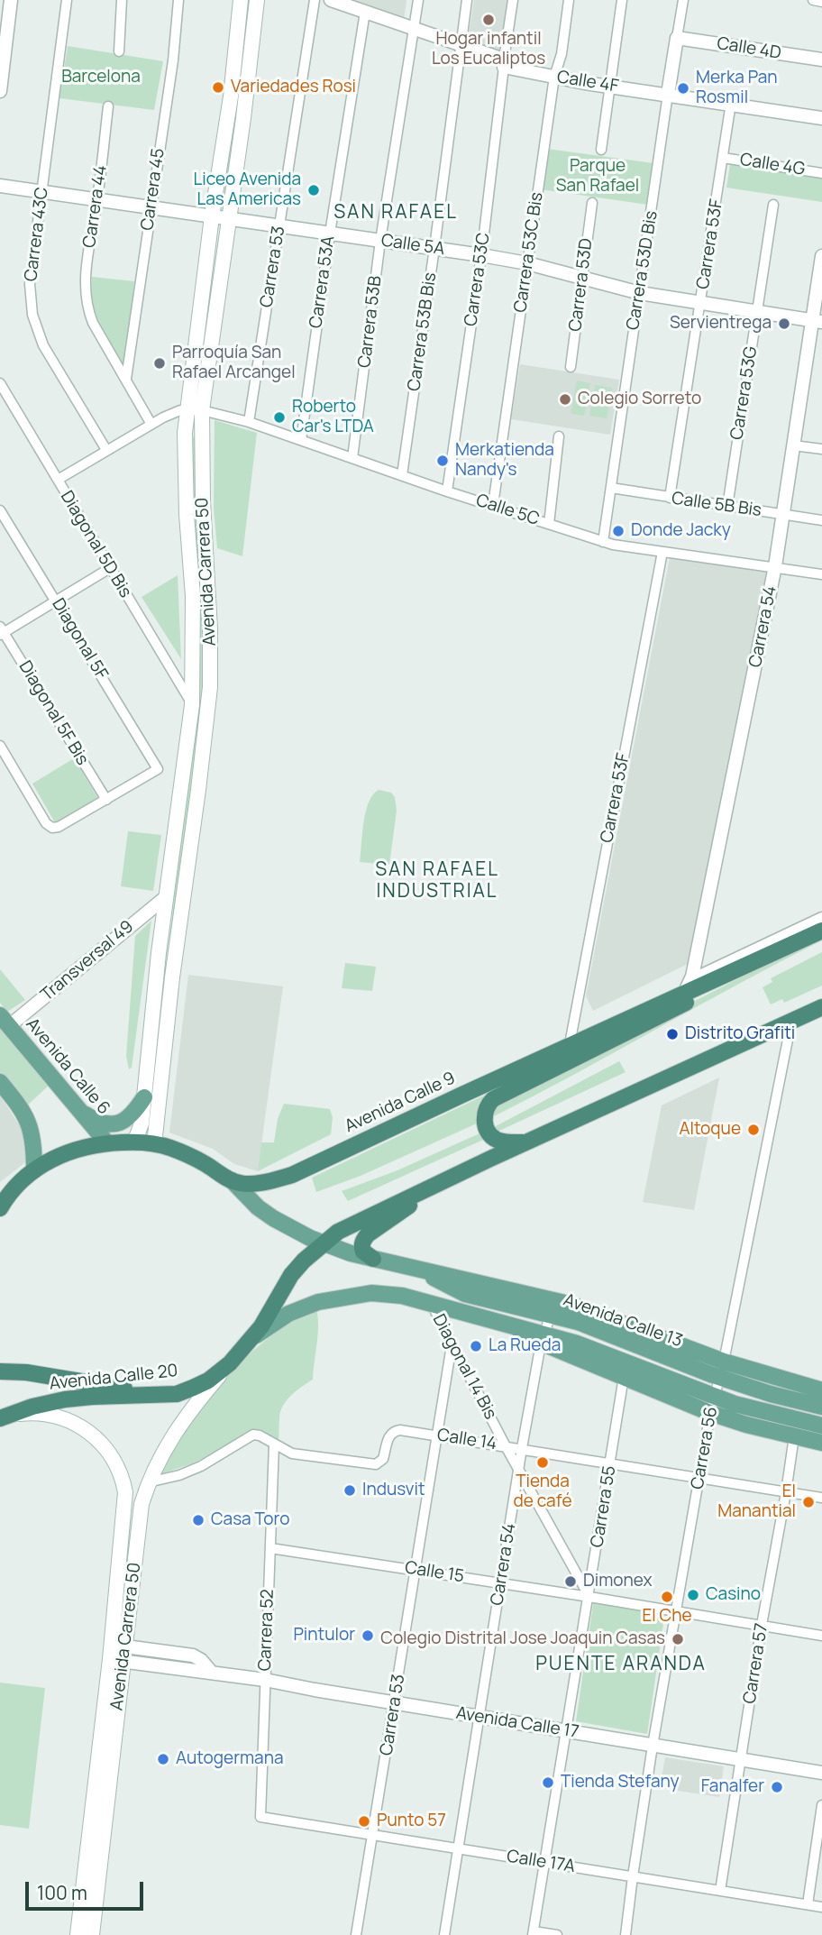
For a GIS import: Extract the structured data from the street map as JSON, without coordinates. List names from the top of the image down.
{
  "streets": {
    "highway": ["Avenida Calle 9", "Avenida Calle 20"],
    "main road": ["Avenida Carrera 50", "Avenida Calle 6", "Avenida Calle 13"],
    "street": [
      "Calle 4D",
      "Calle 4F",
      "Calle 4G",
      "Carrera 45",
      "Carrera 44",
      "Carrera 43C",
      "Carrera 53F",
      "Calle 5A",
      "Carrera 53C Bis",
      "Carrera 53",
      "Carrera 53D Bis",
      "Carrera 53C",
      "Carrera 53A",
      "Carrera 53D",
      "Carrera 53B",
      "Carrera 53B Bis",
      "Carrera 53G",
      "Calle 5B Bis",
      "Calle 5C",
      "Diagonal 5D Bis",
      "Carrera 54",
      "Diagonal 5F",
      "Diagonal 5F Bis",
      "Transversal 49",
      "Diagonal 14 Bis",
      "Calle 14",
      "Carrera 56",
      "Carrera 55",
      "Calle 15",
      "Carrera 52",
      "Carrera 57",
      "Avenida Calle 17",
      "Calle 17A"
    ]
  },
  "crossings": [
    ["Calle 4D", "Carrera 53D Bis"],
    ["Calle 4F", "Carrera 53F"],
    ["Calle 4F", "Carrera 53C Bis"],
    ["Calle 4F", "Carrera 53D Bis"],
    ["Calle 4F", "Carrera 53C"],
    ["Calle 4F", "Carrera 53A"],
    ["Calle 4F", "Carrera 53B"],
    ["Calle 4F", "Carrera 53B Bis"],
    ["Calle 4G", "Carrera 53F"],
    ["Carrera 45", "Carrera 44"],
    ["Carrera 45", "Calle 5A"],
    ["Carrera 44", "Calle 5A"],
    ["Carrera 43C", "Calle 5A"],
    ["Carrera 53F", "Calle 5A"],
    ["Carrera 53F", "Calle 5B Bis"],
    ["Carrera 53F", "Calle 5C"],
    ["Carrera 53F", "Avenida Calle 9"],
    ["Calle 5A", "Carrera 53C Bis"],
    ["Calle 5A", "Carrera 53"],
    ["Calle 5A", "Carrera 53D Bis"],
    ["Calle 5A", "Carrera 53C"],
    ["Calle 5A", "Carrera 53A"],
    ["Calle 5A", "Carrera 53D"],
    ["Calle 5A", "Carrera 53B"],
    ["Calle 5A", "Carrera 53B Bis"],
    ["Calle 5A", "Carrera 53G"],
    ["Calle 5A", "Avenida Carrera 50"],
    ["Calle 5A", "Carrera 54"],
    ["Carrera 53C Bis", "Calle 5C"],
    ["Carrera 53", "Calle 5C"],
    ["Carrera 53", "Diagonal 14 Bis"],
    ["Carrera 53", "Calle 14"],
    ["Carrera 53", "Calle 15"],
    ["Carrera 53", "Avenida Calle 17"],
    ["Carrera 53", "Calle 17A"],
    ["Carrera 53D Bis", "Calle 5B Bis"],
    ["Carrera 53D Bis", "Calle 5C"],
    ["Carrera 53C", "Calle 5C"],
    ["Carrera 53A", "Calle 5C"],
    ["Carrera 53B", "Calle 5C"],
    ["Carrera 53B Bis", "Calle 5C"],
    ["Carrera 53G", "Calle 5B Bis"],
    ["Calle 5B Bis", "Carrera 54"],
    ["Calle 5C", "Avenida Carrera 50"],
    ["Calle 5C", "Carrera 54"],
    ["Diagonal 5D Bis", "Avenida Carrera 50"],
    ["Avenida Carrera 50", "Transversal 49"],
    ["Avenida Carrera 50", "Avenida Calle 9"],
    ["Avenida Carrera 50", "Avenida Calle 20"],
    ["Avenida Carrera 50", "Calle 14"],
    ["Avenida Carrera 50", "Avenida Calle 17"],
    ["Carrera 54", "Avenida Calle 9"],
    ["Carrera 54", "Avenida Calle 13"],
    ["Carrera 54", "Diagonal 14 Bis"],
    ["Carrera 54", "Calle 14"],
    ["Carrera 54", "Calle 15"],
    ["Carrera 54", "Avenida Calle 17"],
    ["Carrera 54", "Calle 17A"],
    ["Diagonal 5F", "Diagonal 5F Bis"],
    ["Transversal 49", "Avenida Calle 6"],
    ["Avenida Calle 6", "Avenida Calle 9"],
    ["Avenida Calle 9", "Avenida Calle 13"],
    ["Avenida Calle 13", "Diagonal 14 Bis"],
    ["Avenida Calle 13", "Avenida Calle 20"],
    ["Avenida Calle 13", "Carrera 56"],
    ["Avenida Calle 13", "Carrera 55"],
    ["Avenida Calle 13", "Carrera 57"],
    ["Diagonal 14 Bis", "Calle 14"],
    ["Diagonal 14 Bis", "Carrera 55"],
    ["Diagonal 14 Bis", "Calle 15"],
    ["Calle 14", "Carrera 56"],
    ["Calle 14", "Carrera 55"],
    ["Calle 14", "Carrera 52"],
    ["Calle 14", "Carrera 57"],
    ["Carrera 56", "Calle 15"],
    ["Carrera 56", "Avenida Calle 17"],
    ["Carrera 56", "Calle 17A"],
    ["Carrera 55", "Calle 15"],
    ["Carrera 55", "Avenida Calle 17"],
    ["Carrera 55", "Calle 17A"],
    ["Calle 15", "Carrera 52"],
    ["Calle 15", "Carrera 57"],
    ["Carrera 52", "Avenida Calle 17"],
    ["Carrera 52", "Calle 17A"],
    ["Carrera 57", "Avenida Calle 17"],
    ["Carrera 57", "Calle 17A"]
  ],
  "districts": ["SAN RAFAEL", "SAN RAFAEL INDUSTRIAL", "PUENTE ARANDA"],
  "parks": ["Barcelona", "Parque San Rafael"],
  "places": [
    "Hogar infantil Los Eucaliptos",
    "Variedades Rosi",
    "Merka Pan Rosmil",
    "Liceo Avenida Las Americas",
    "Servientrega",
    "Parroquía San Rafael Arcangel",
    "Colegio Sorreto",
    "Roberto Car's LTDA",
    "Merkatienda Nandy's",
    "Donde Jacky",
    "Distrito Grafiti",
    "Altoque",
    "La Rueda",
    "Tienda de café",
    "Indusvit",
    "El Manantial",
    "Casa Toro",
    "Dimonex",
    "Casino",
    "El Che",
    "Pintulor",
    "Colegio Distrital Jose Joaquin Casas",
    "Autogermana",
    "Tienda Stefany",
    "Fanalfer",
    "Punto 57"
  ],
  "scale_bar": "100 m"
}
